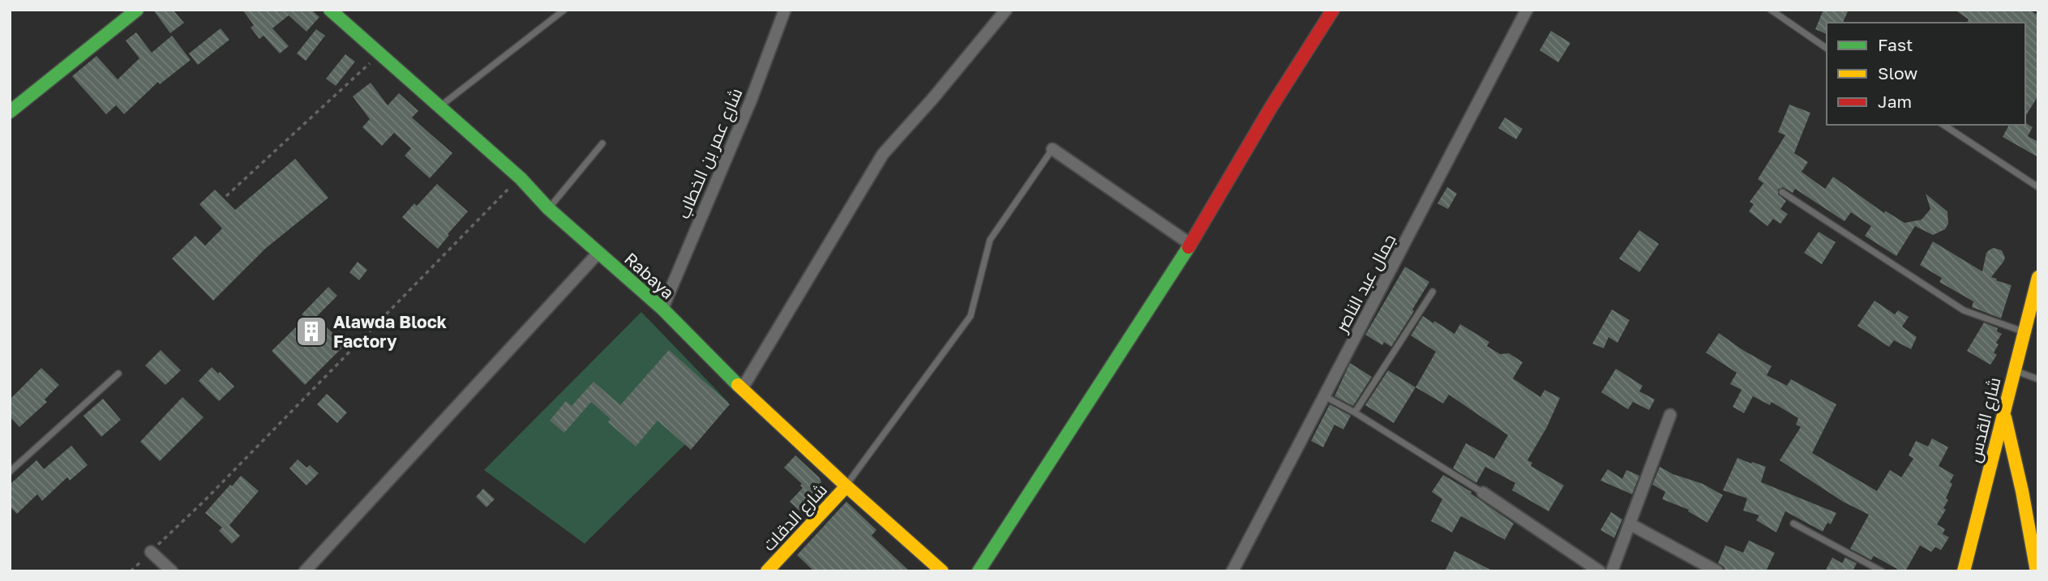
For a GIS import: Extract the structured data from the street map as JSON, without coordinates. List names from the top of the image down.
{
  "streets": {
    "street": [
      "شارع عمر بن الخطاب",
      "Rabaya",
      "جمال عبد الناصر",
      "شارع القدس",
      "شارع الدقات"
    ]
  },
  "crossings": [
    ["شارع عمر بن الخطاب", "Rabaya"],
    ["Rabaya", "شارع الدقات"]
  ],
  "places": {
    "building": ["Alawda Block Factory"]
  },
  "legend": ["Fast", "Slow", "Jam"]
}
